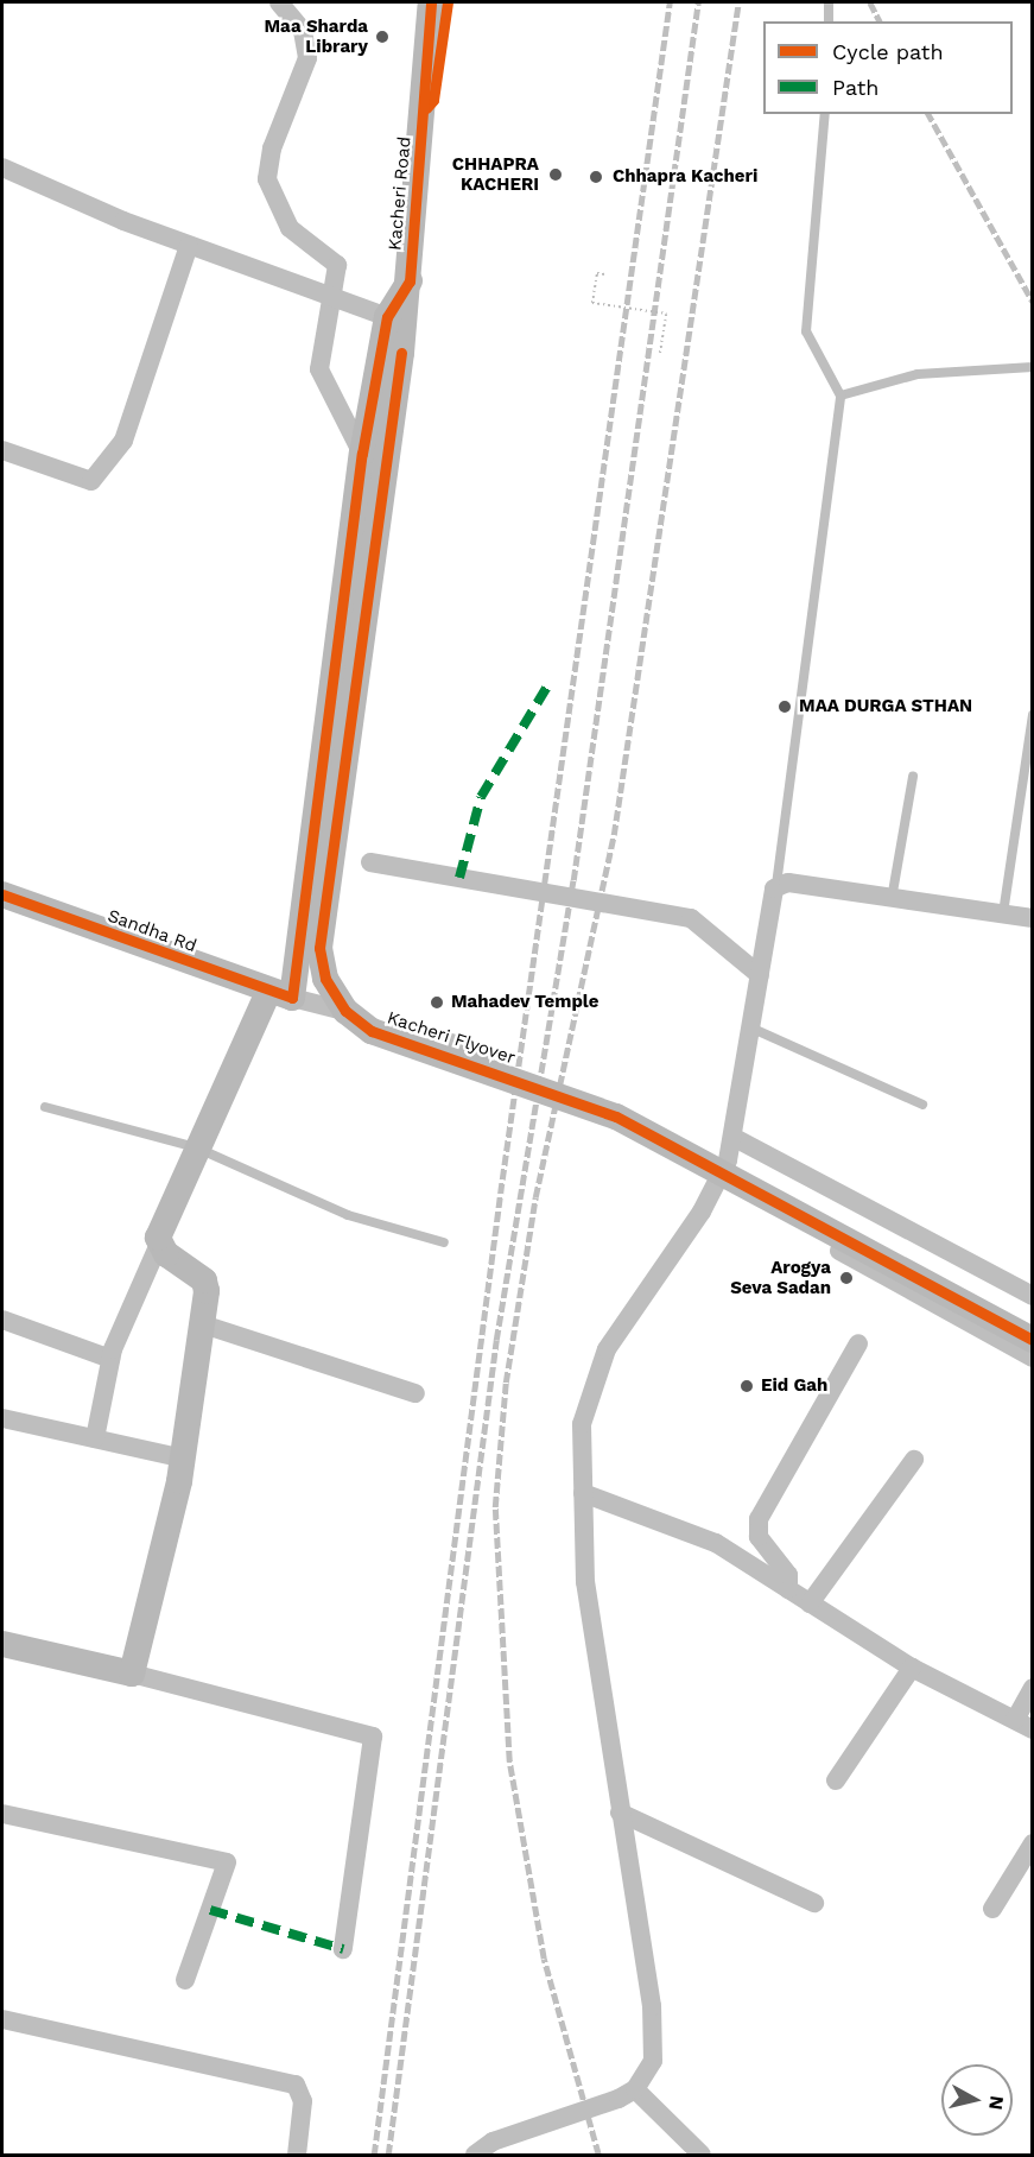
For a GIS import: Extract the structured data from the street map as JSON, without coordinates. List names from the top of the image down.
{
  "streets": {
    "main road": ["Kacheri Road", "Sandha Rd", "Kacheri Flyover"]
  },
  "crossings": [
    ["Kacheri Road", "Kacheri Flyover"]
  ],
  "places": [
    "Maa Sharda Library",
    "CHHAPRA KACHERI",
    "Chhapra Kacheri",
    "MAA DURGA STHAN",
    "Mahadev Temple",
    "Arogya Seva Sadan",
    "Eid Gah"
  ],
  "legend": ["Cycle path", "Path"],
  "north": "right"
}
